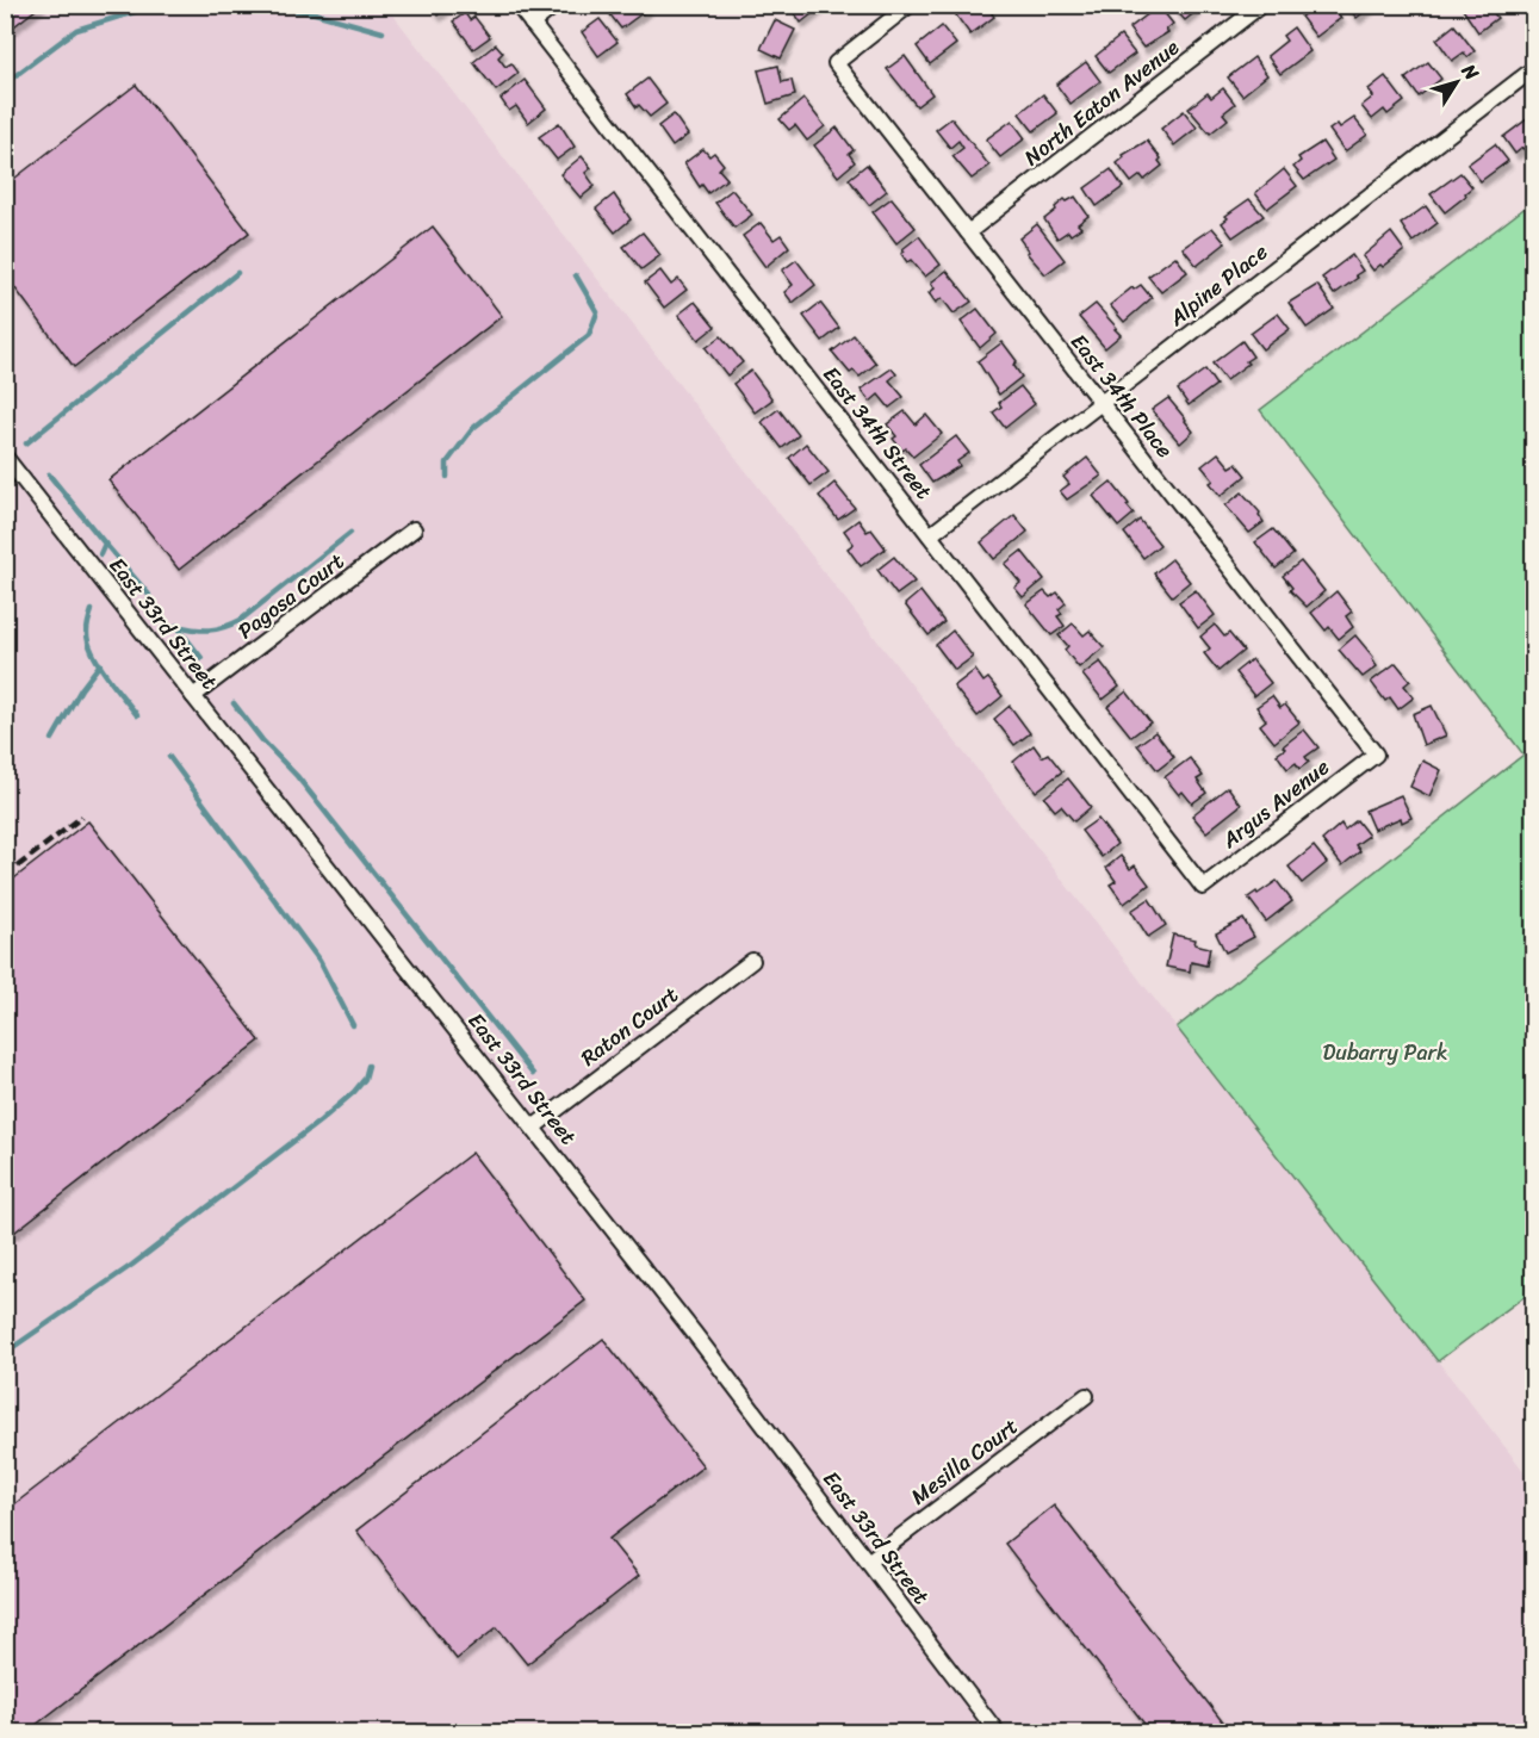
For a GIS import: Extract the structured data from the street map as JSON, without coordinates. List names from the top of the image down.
{
  "streets": {
    "street": [
      "North Eaton Avenue",
      "Alpine Place",
      "East 34th Place",
      "East 34th Street",
      "Pagosa Court",
      "East 33rd Street",
      "Argus Avenue",
      "Raton Court",
      "Mesilla Court"
    ]
  },
  "crossings": [
    ["North Eaton Avenue", "East 34th Place"],
    ["Alpine Place", "East 34th Place"],
    ["Alpine Place", "East 34th Street"],
    ["East 34th Place", "Argus Avenue"],
    ["East 34th Street", "Argus Avenue"],
    ["Pagosa Court", "East 33rd Street"],
    ["East 33rd Street", "Raton Court"],
    ["East 33rd Street", "Mesilla Court"]
  ],
  "parks": ["Dubarry Park"],
  "north": "top right"
}
